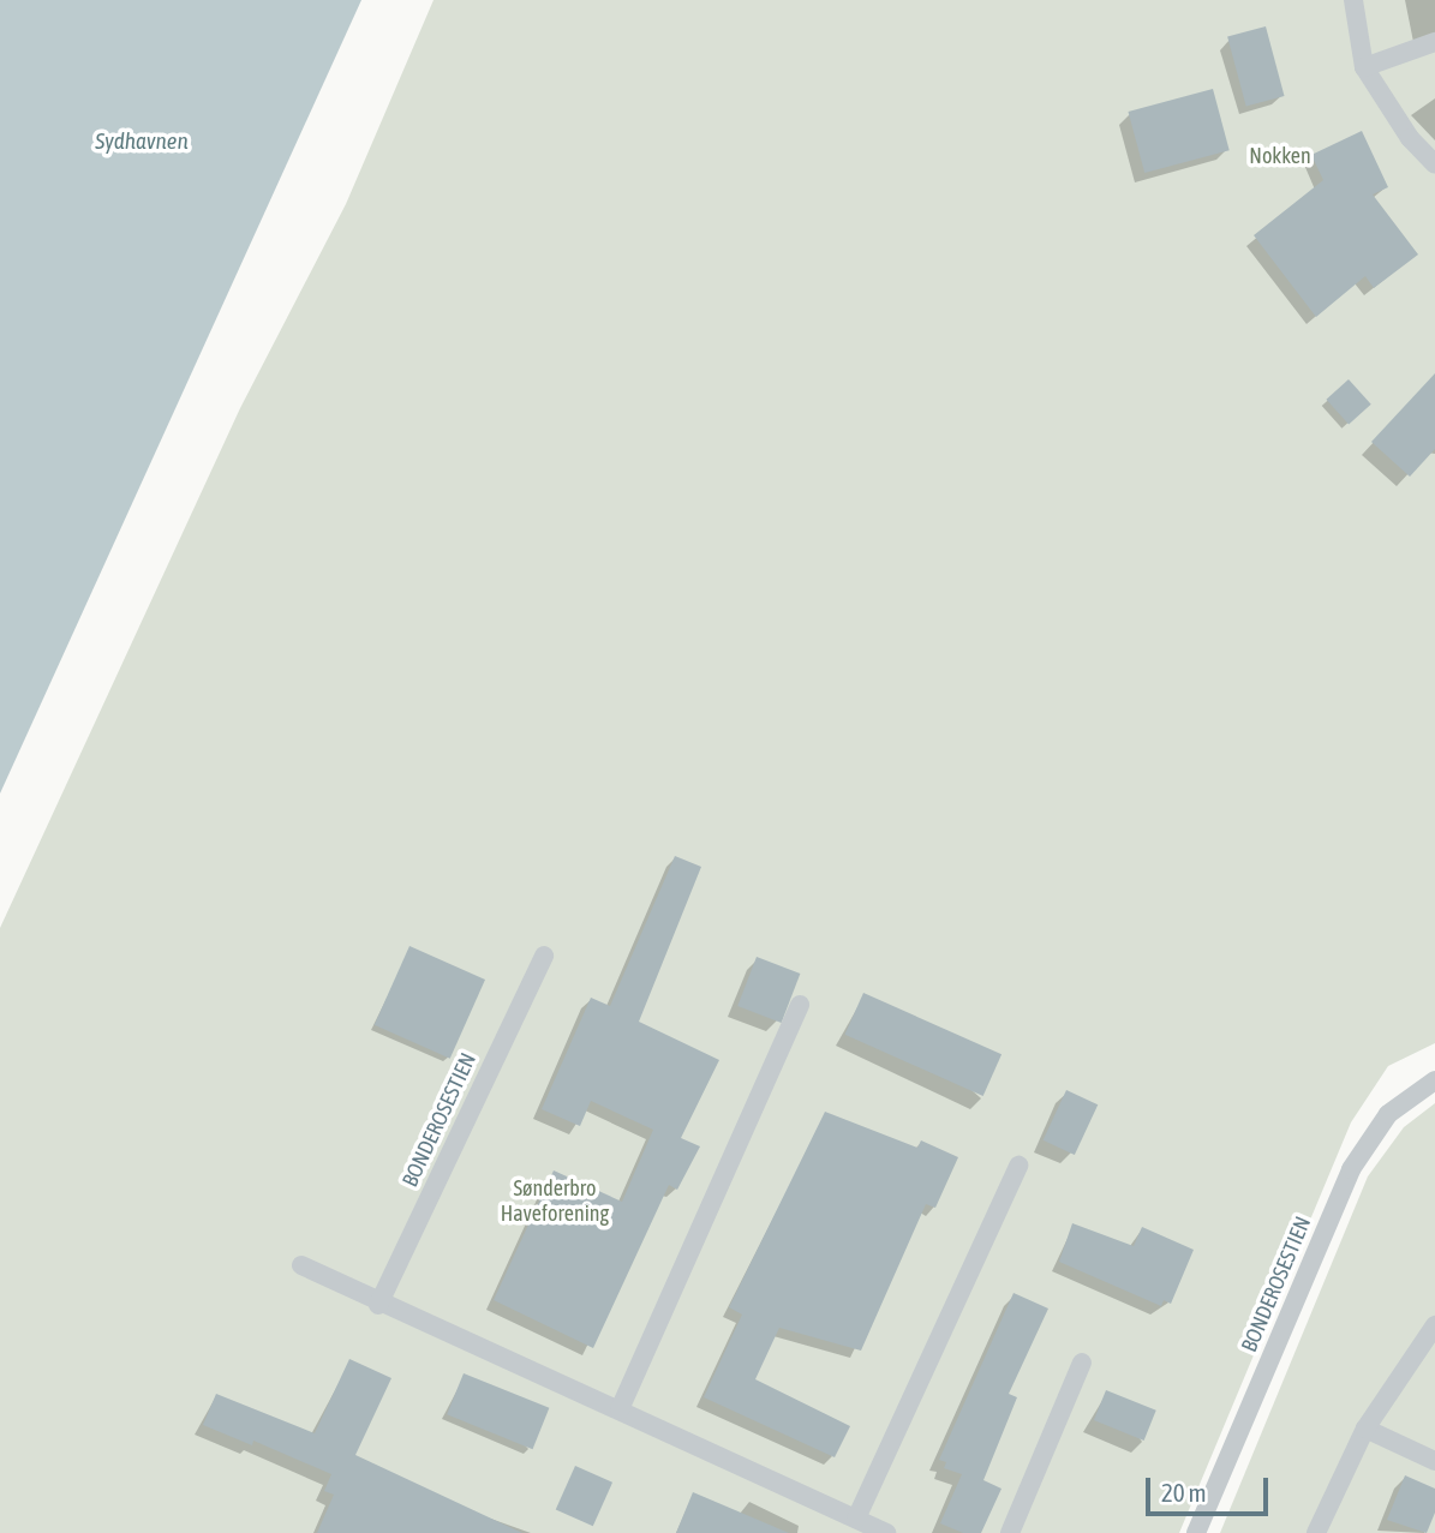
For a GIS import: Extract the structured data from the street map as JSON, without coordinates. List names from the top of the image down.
{
  "streets": {
    "lane": ["BONDEROSESTIEN"]
  },
  "water": ["Sydhavnen"],
  "parks": ["Nokken", "Sønderbro Haveforening"],
  "scale_bar": "20 m"
}
